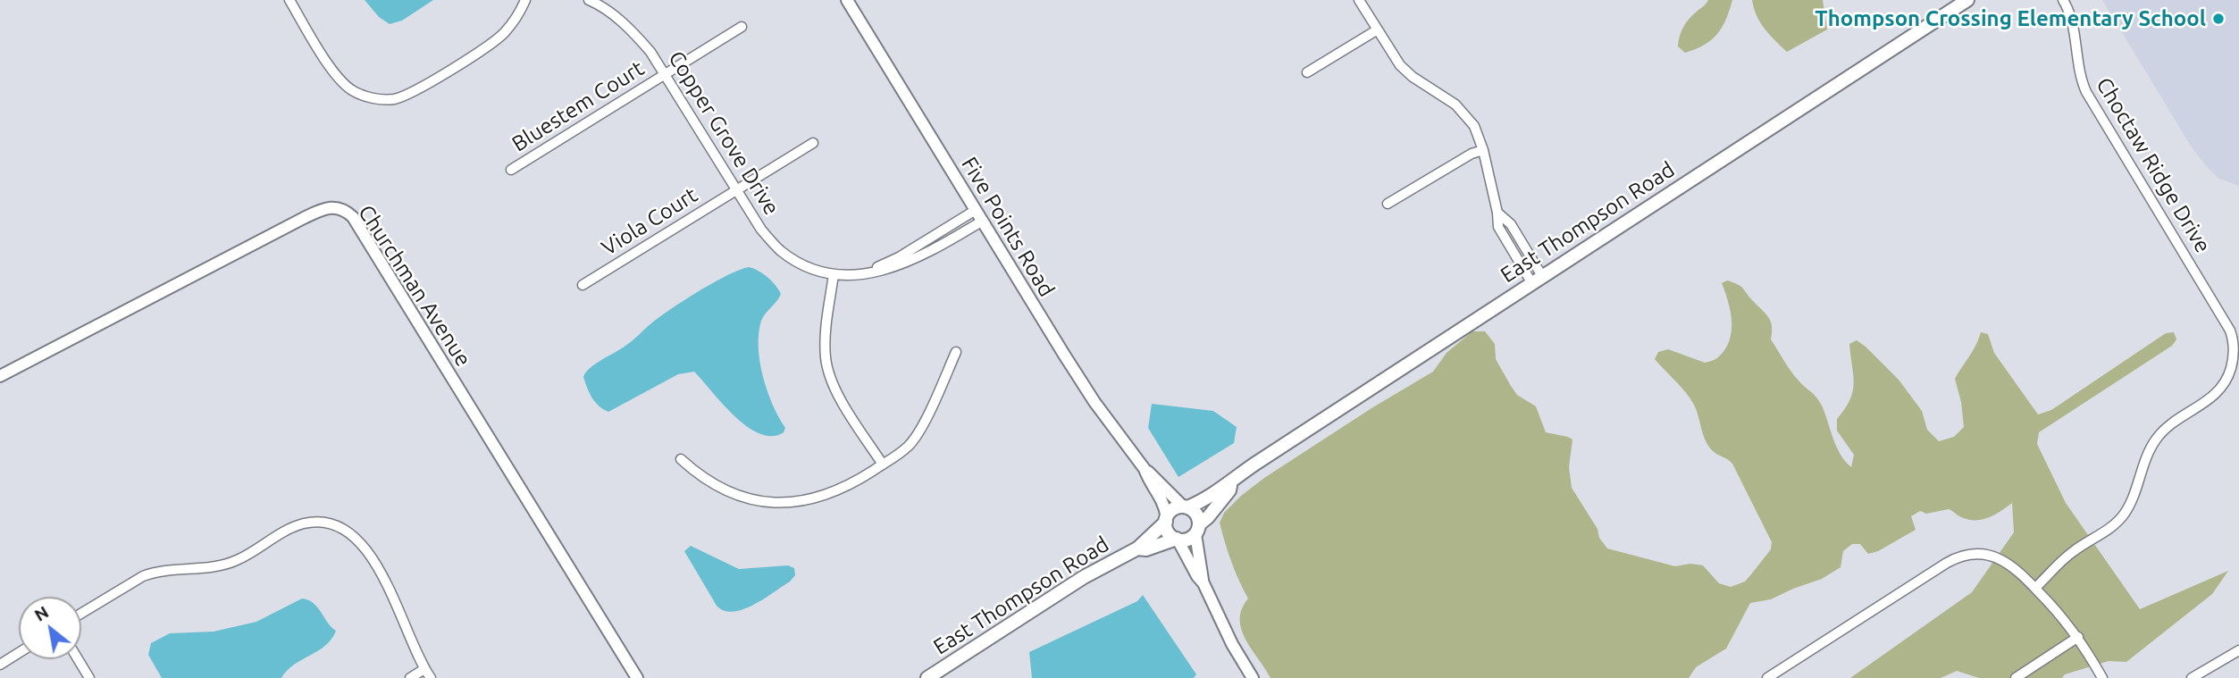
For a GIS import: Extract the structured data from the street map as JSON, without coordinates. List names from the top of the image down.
{
  "streets": {
    "main road": ["East Thompson Road"],
    "street": [
      "Bluestem Court",
      "Copper Grove Drive",
      "Choctaw Ridge Drive",
      "Viola Court",
      "Five Points Road",
      "Churchman Avenue"
    ]
  },
  "crossings": [
    ["Bluestem Court", "Copper Grove Drive"],
    ["Copper Grove Drive", "Viola Court"],
    ["Copper Grove Drive", "Five Points Road"],
    ["East Thompson Road", "Five Points Road"]
  ],
  "places": ["Thompson Crossing Elementary School"],
  "north": "top left"
}
